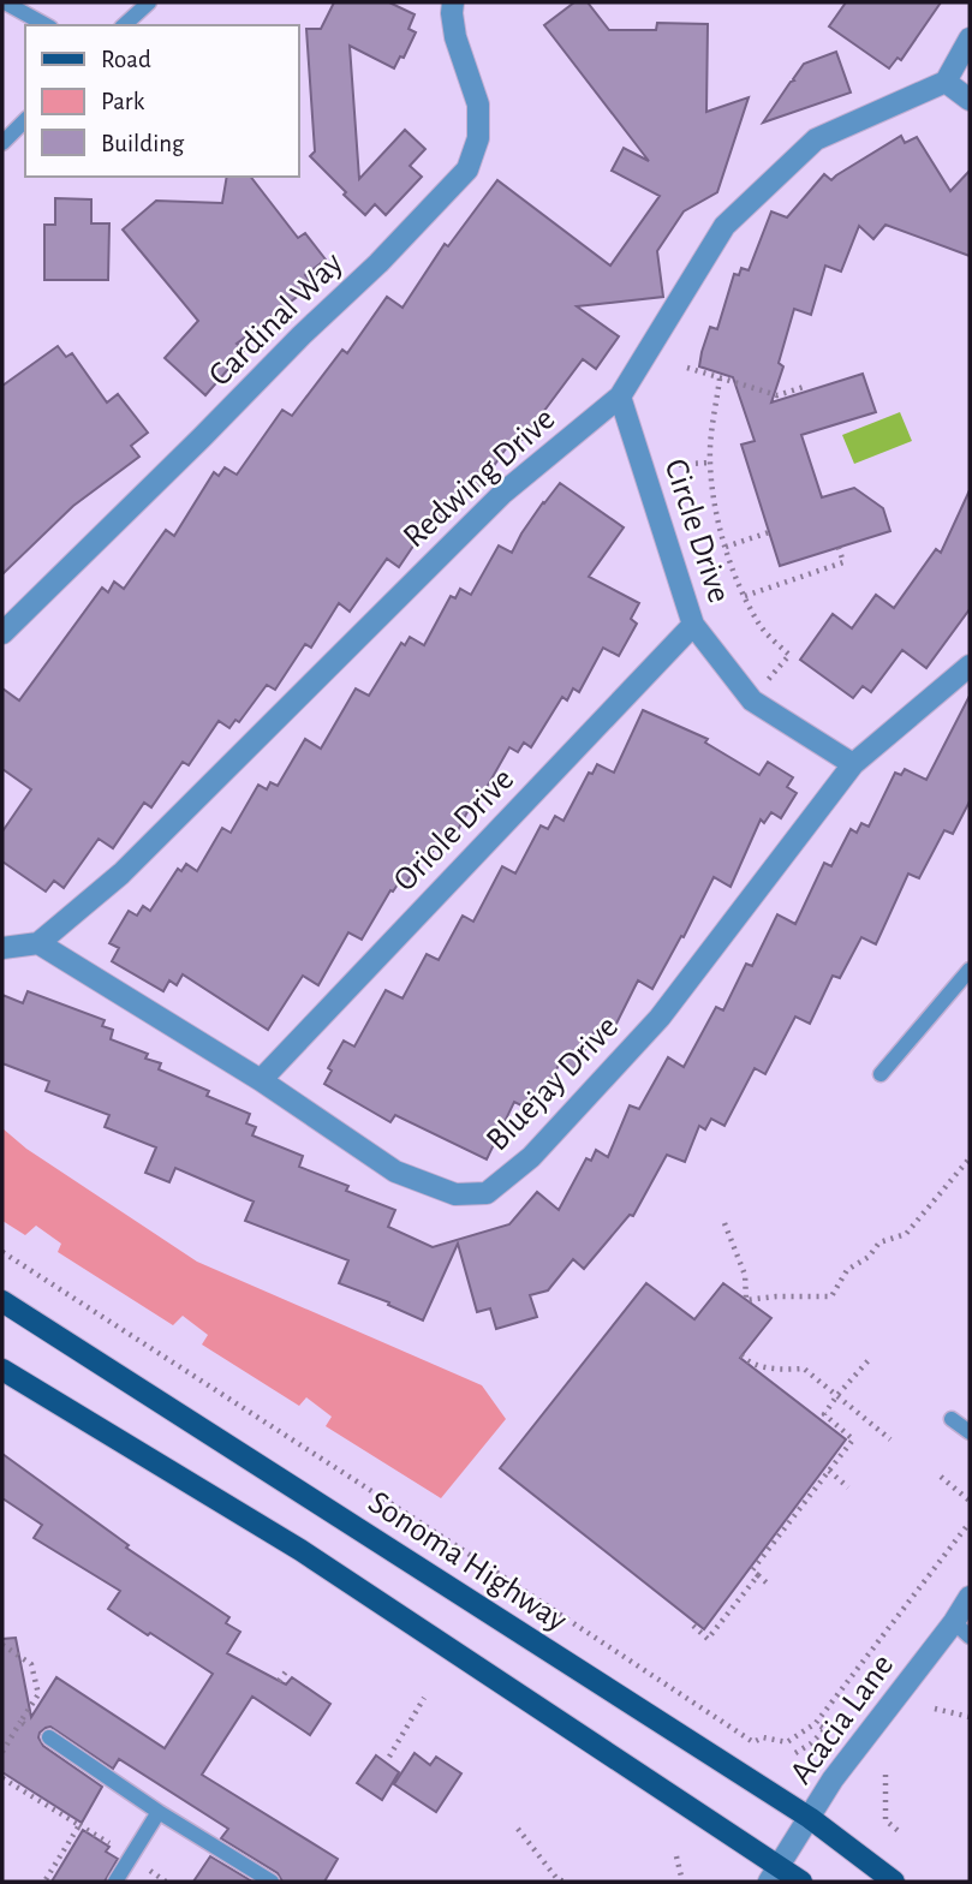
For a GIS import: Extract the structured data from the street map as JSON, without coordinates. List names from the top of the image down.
{
  "streets": {
    "main road": ["Sonoma Highway"],
    "street": [
      "Cardinal Way",
      "Redwing Drive",
      "Circle Drive",
      "Oriole Drive",
      "Bluejay Drive",
      "Acacia Lane"
    ]
  },
  "crossings": [
    ["Redwing Drive", "Circle Drive"],
    ["Redwing Drive", "Bluejay Drive"],
    ["Circle Drive", "Oriole Drive"],
    ["Circle Drive", "Bluejay Drive"],
    ["Oriole Drive", "Bluejay Drive"],
    ["Sonoma Highway", "Acacia Lane"]
  ],
  "legend": ["Road", "Park", "Building"]
}
